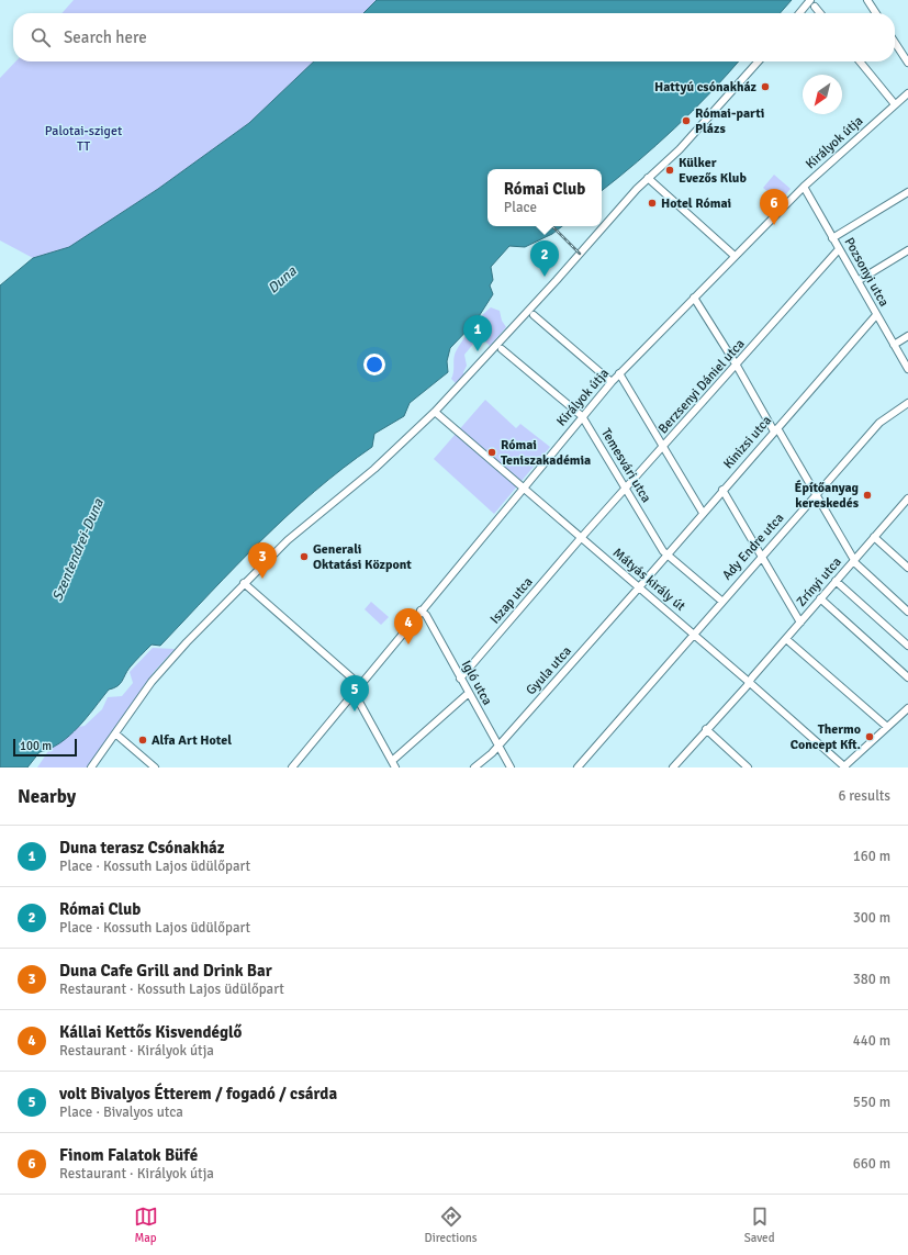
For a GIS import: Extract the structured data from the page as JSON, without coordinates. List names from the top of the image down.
{
  "streets": {
    "street": [
      "Királyok útja",
      "Pozsonyi utca",
      "Berzsenyi Dániel utca",
      "Kinizsi utca",
      "Temesvári utca",
      "Ady Endre utca",
      "Mátyás király út",
      "Zrínyi utca",
      "Iszap utca",
      "Gyula utca",
      "Igló utca"
    ]
  },
  "crossings": [
    ["Királyok útja", "Pozsonyi utca"],
    ["Királyok útja", "Temesvári utca"],
    ["Királyok útja", "Mátyás király út"],
    ["Királyok útja", "Igló utca"],
    ["Pozsonyi utca", "Berzsenyi Dániel utca"],
    ["Pozsonyi utca", "Kinizsi utca"],
    ["Berzsenyi Dániel utca", "Temesvári utca"],
    ["Berzsenyi Dániel utca", "Mátyás király út"],
    ["Berzsenyi Dániel utca", "Iszap utca"],
    ["Kinizsi utca", "Temesvári utca"],
    ["Kinizsi utca", "Mátyás király út"],
    ["Kinizsi utca", "Gyula utca"],
    ["Temesvári utca", "Ady Endre utca"],
    ["Ady Endre utca", "Mátyás király út"],
    ["Mátyás király út", "Zrínyi utca"],
    ["Mátyás király út", "Iszap utca"],
    ["Mátyás király út", "Gyula utca"],
    ["Iszap utca", "Igló utca"],
    ["Gyula utca", "Igló utca"]
  ],
  "water": ["Duna", "Szentendrei-Duna"],
  "parks": ["Palotai-sziget TT"],
  "places": [
    "Hattyú csónakház",
    "Római-parti Plázs",
    "Külker Evezős Klub",
    "Hotel Római",
    "Római Teniszakadémia",
    "Építőanyag kereskedés",
    "Generali Oktatási Központ",
    "Thermo Concept Kft.",
    "Alfa Art Hotel"
  ],
  "scale_bar": "100 m",
  "north": "bottom left",
  "page": {
    "search": "Search here",
    "popup": ["Római Club", "Place"],
    "pins": [
      "6",
      "2",
      "1",
      "3",
      "4",
      "5"
    ],
    "scale": "100 m",
    "heading": ["Nearby", "6 results"],
    "list": [
      {
        "mark": "1",
        "name": "Duna terasz Csónakház",
        "note": "Place · Kossuth Lajos üdülőpart",
        "value": "160 m"
      },
      {
        "mark": "2",
        "name": "Római Club",
        "note": "Place · Kossuth Lajos üdülőpart",
        "value": "300 m"
      },
      {
        "mark": "3",
        "name": "Duna Cafe Grill and Drink Bar",
        "note": "Restaurant · Kossuth Lajos üdülőpart",
        "value": "380 m"
      },
      {
        "mark": "4",
        "name": "Kállai Kettős Kisvendéglő",
        "note": "Restaurant · Királyok útja",
        "value": "440 m"
      },
      {
        "mark": "5",
        "name": "volt Bivalyos Étterem / fogadó / csárda",
        "note": "Place · Bivalyos utca",
        "value": "550 m"
      },
      {
        "mark": "6",
        "name": "Finom Falatok Büfé",
        "note": "Restaurant · Királyok útja",
        "value": "660 m"
      }
    ],
    "nav": ["Map", "Directions", "Saved"]
  }
}
